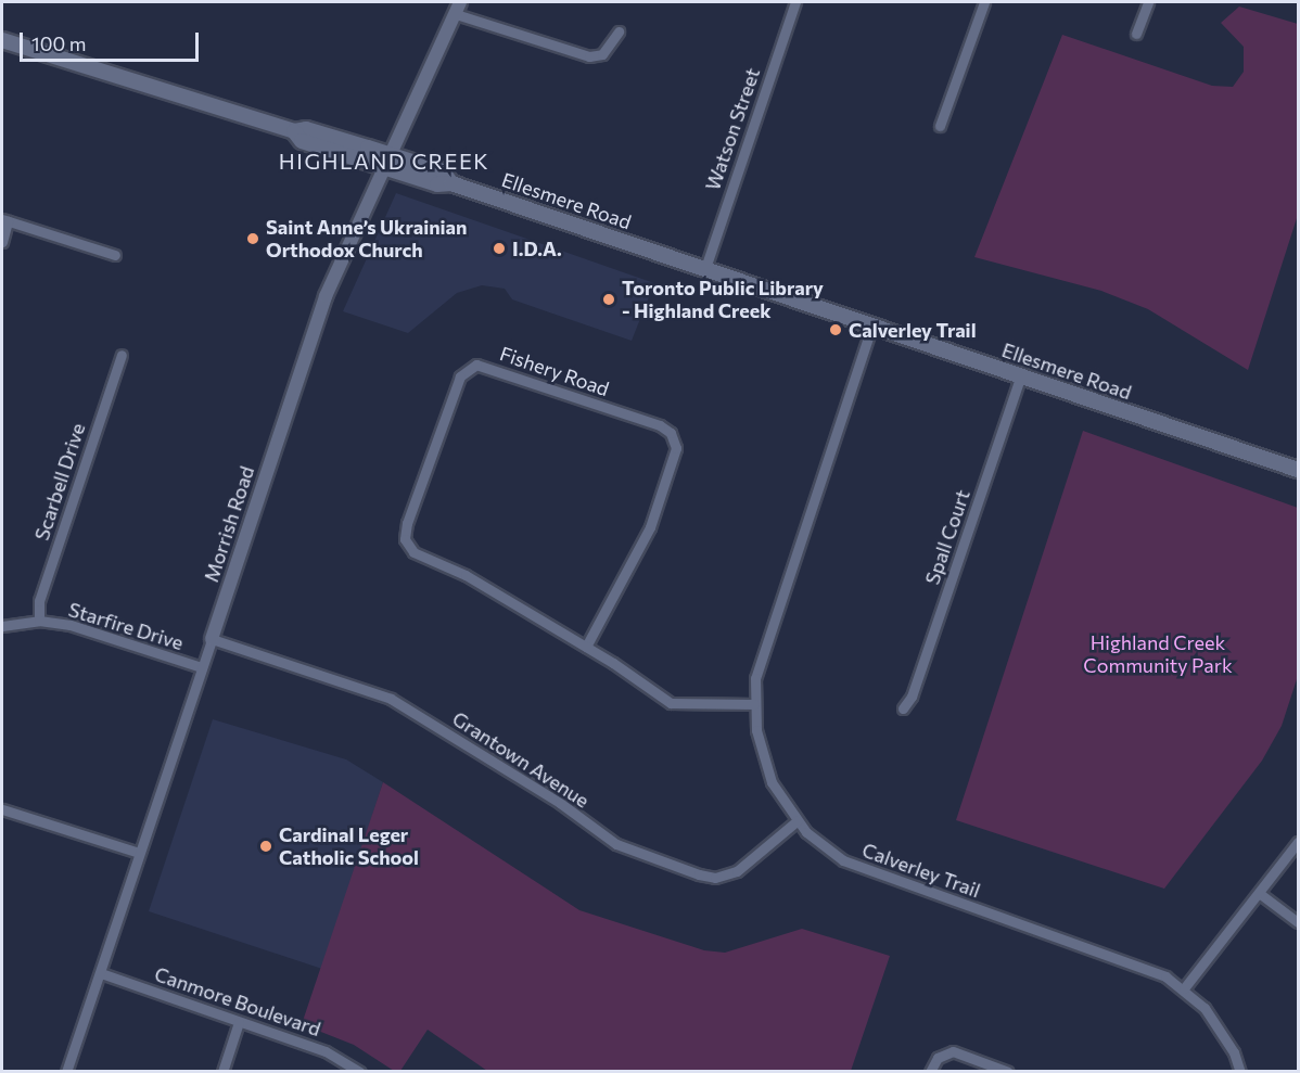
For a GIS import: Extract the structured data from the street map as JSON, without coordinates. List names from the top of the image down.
{
  "streets": {
    "main road": ["Ellesmere Road"],
    "street": [
      "Watson Street",
      "Fishery Road",
      "Scarbell Drive",
      "Morrish Road",
      "Spall Court",
      "Starfire Drive",
      "Grantown Avenue",
      "Calverley Trail",
      "Canmore Boulevard"
    ]
  },
  "crossings": [
    ["Watson Street", "Ellesmere Road"],
    ["Ellesmere Road", "Morrish Road"],
    ["Ellesmere Road", "Spall Court"],
    ["Ellesmere Road", "Calverley Trail"],
    ["Fishery Road", "Calverley Trail"],
    ["Scarbell Drive", "Starfire Drive"],
    ["Morrish Road", "Starfire Drive"],
    ["Morrish Road", "Grantown Avenue"],
    ["Morrish Road", "Canmore Boulevard"],
    ["Grantown Avenue", "Calverley Trail"]
  ],
  "districts": ["HIGHLAND CREEK"],
  "parks": ["Highland Creek Community Park"],
  "places": [
    "Saint Anne’s Ukrainian Orthodox Church",
    "I.D.A.",
    "Toronto Public Library - Highland Creek",
    "Calverley Trail",
    "Cardinal Leger Catholic School"
  ],
  "scale_bar": "100 m"
}
